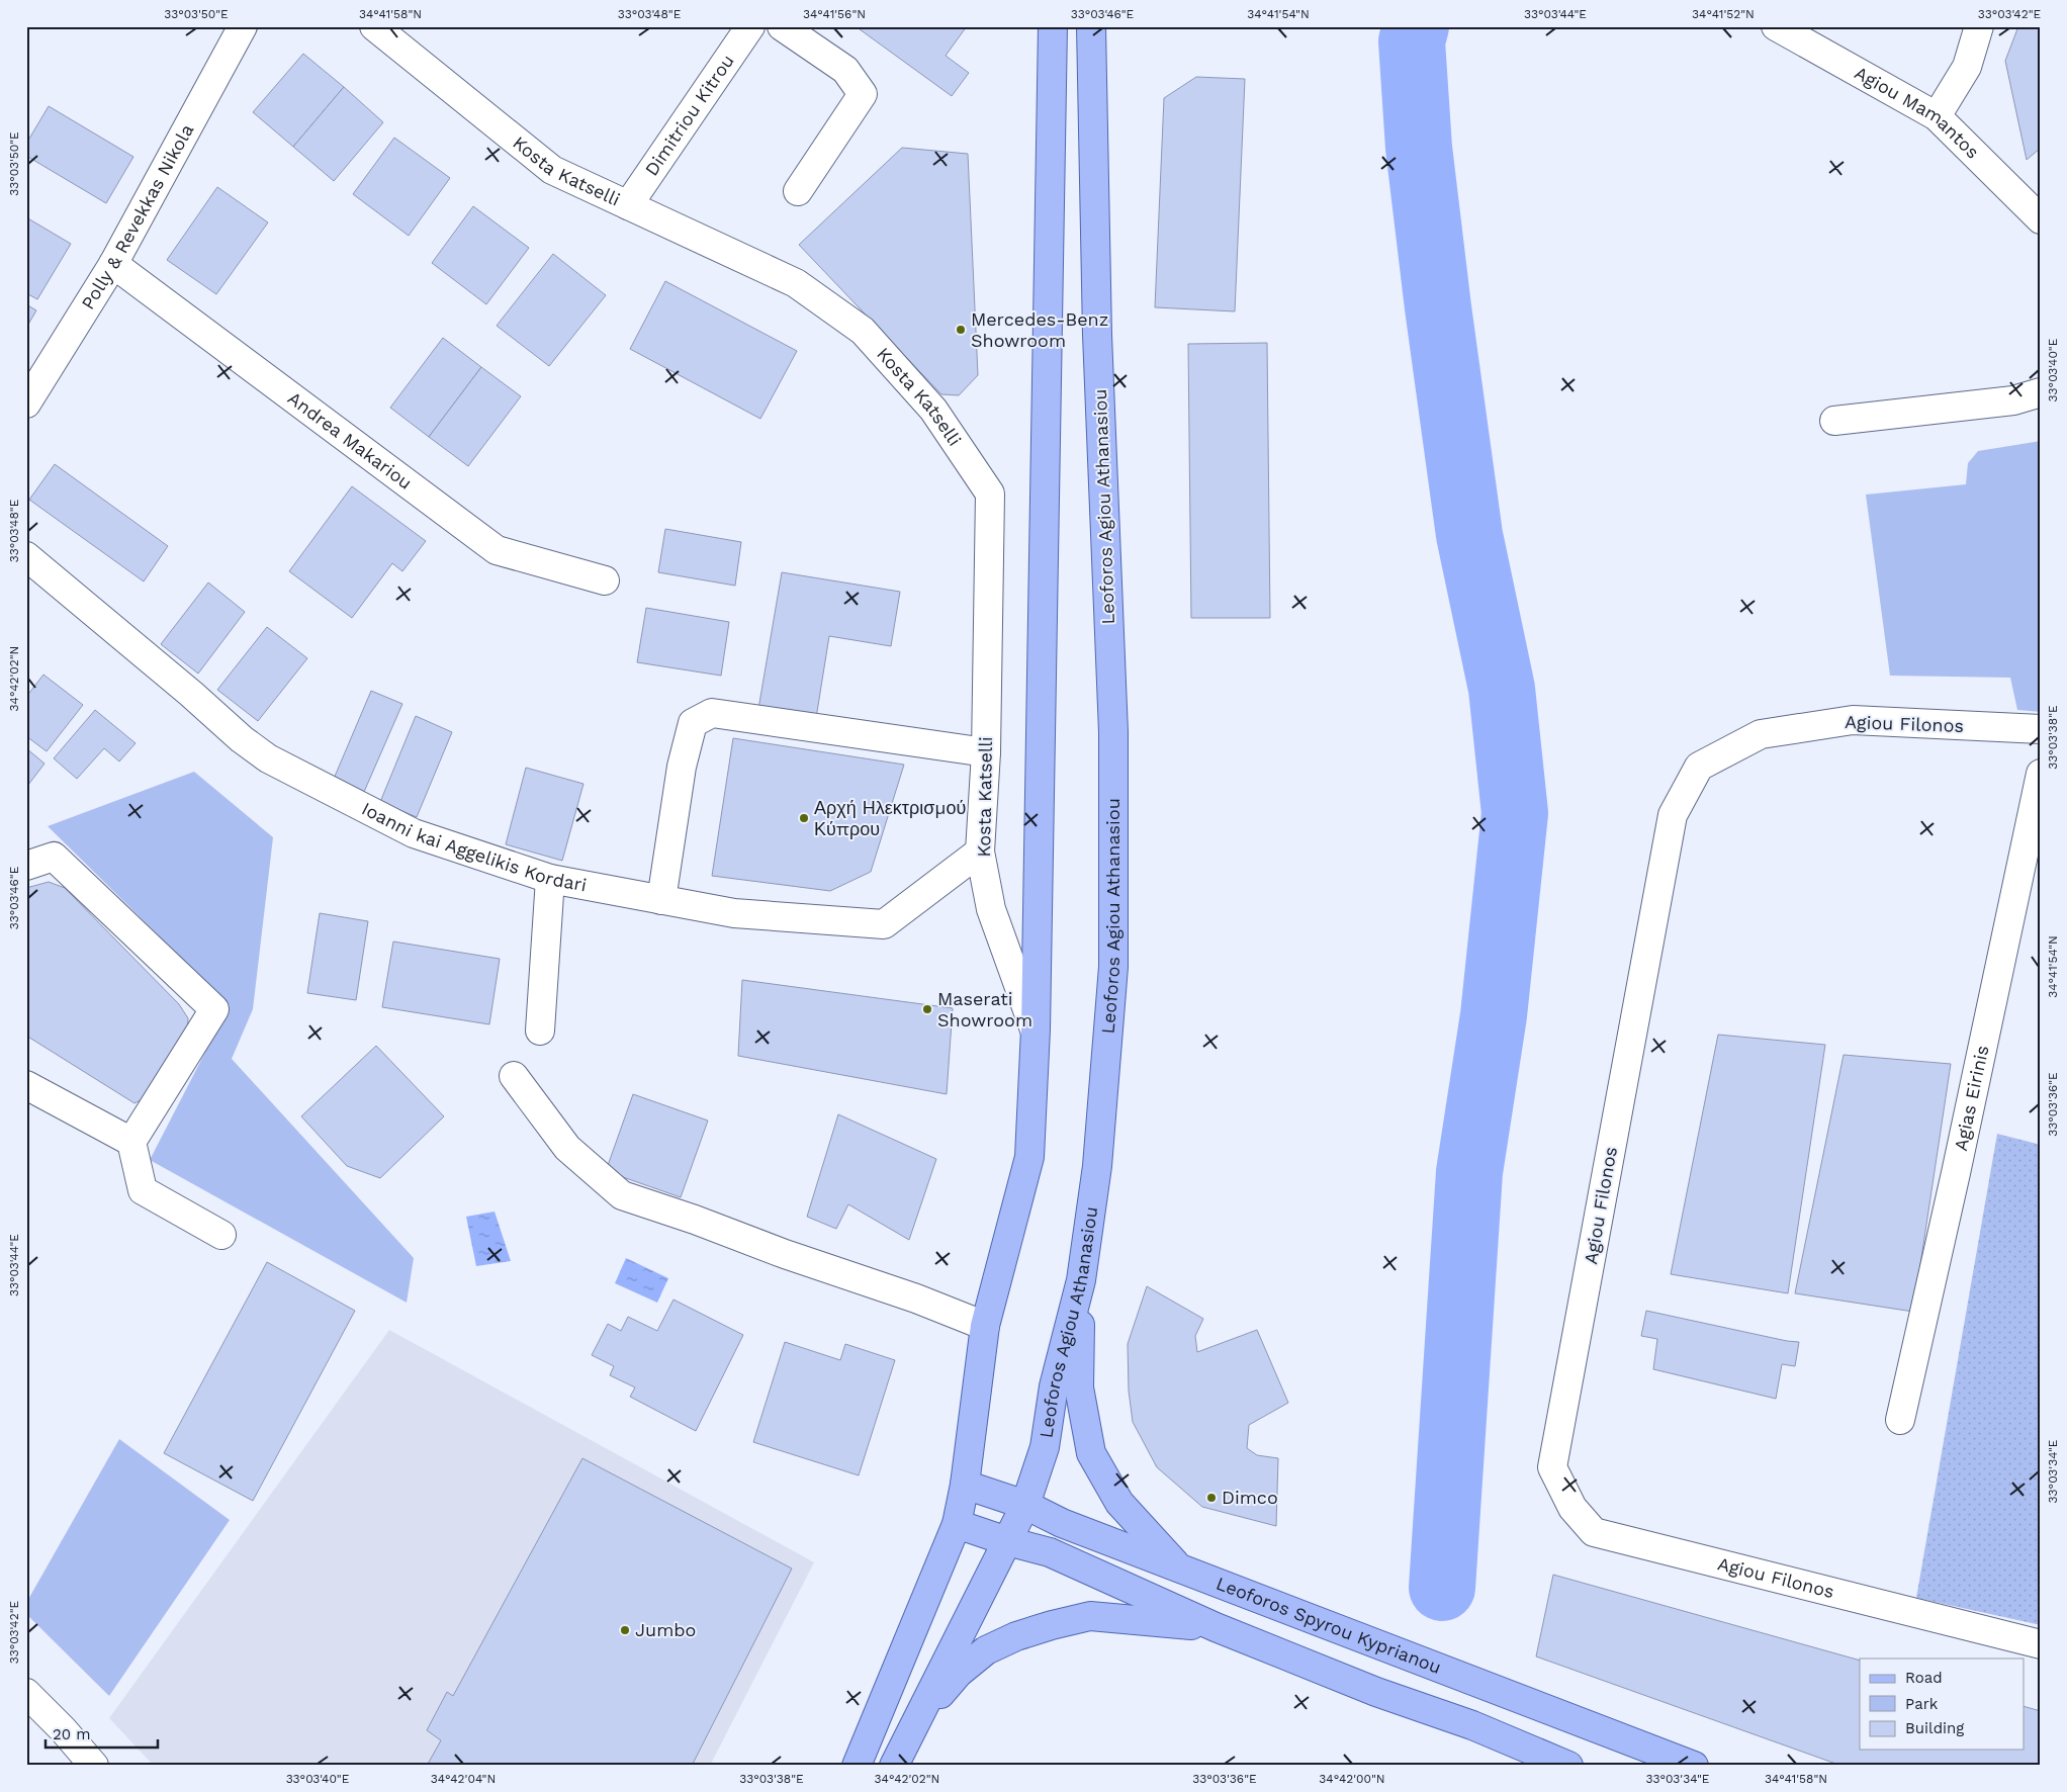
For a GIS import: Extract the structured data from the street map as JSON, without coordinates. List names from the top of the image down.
{
  "streets": {
    "main road": ["Leoforos Agiou Athanasiou", "Leoforos Spyrou Kyprianou"],
    "street": [
      "Agiou Mamantos",
      "Dimitriou Kitrou",
      "Kosta Katselli",
      "Polly & Revekkas Nikola",
      "Andrea Makariou",
      "Agiou Filonos",
      "Ioanni kai Aggelikis Kordari",
      "Agias Eirinis"
    ]
  },
  "crossings": [
    ["Dimitriou Kitrou", "Kosta Katselli"],
    ["Kosta Katselli", "Ioanni kai Aggelikis Kordari"],
    ["Polly & Revekkas Nikola", "Andrea Makariou"],
    ["Leoforos Agiou Athanasiou", "Leoforos Spyrou Kyprianou"]
  ],
  "places": [
    "Mercedes-Benz Showroom",
    "Αρχή Ηλεκτρισμού Κύπρου",
    "Maserati Showroom",
    "Dimco",
    "Jumbo"
  ],
  "legend": ["Road", "Park", "Building"],
  "scale_bar": "20 m",
  "coordinates": [
    "33°03'50\"E",
    "34°41'58\"N",
    "33°03'48\"E",
    "34°41'56\"N",
    "33°03'46\"E",
    "34°41'54\"N",
    "33°03'44\"E",
    "34°41'52\"N",
    "33°03'42\"E",
    "33°03'40\"E",
    "34°42'02\"N",
    "33°03'38\"E",
    "33°03'36\"E",
    "33°03'34\"E",
    "34°42'04\"N",
    "34°42'00\"N"
  ]
}
